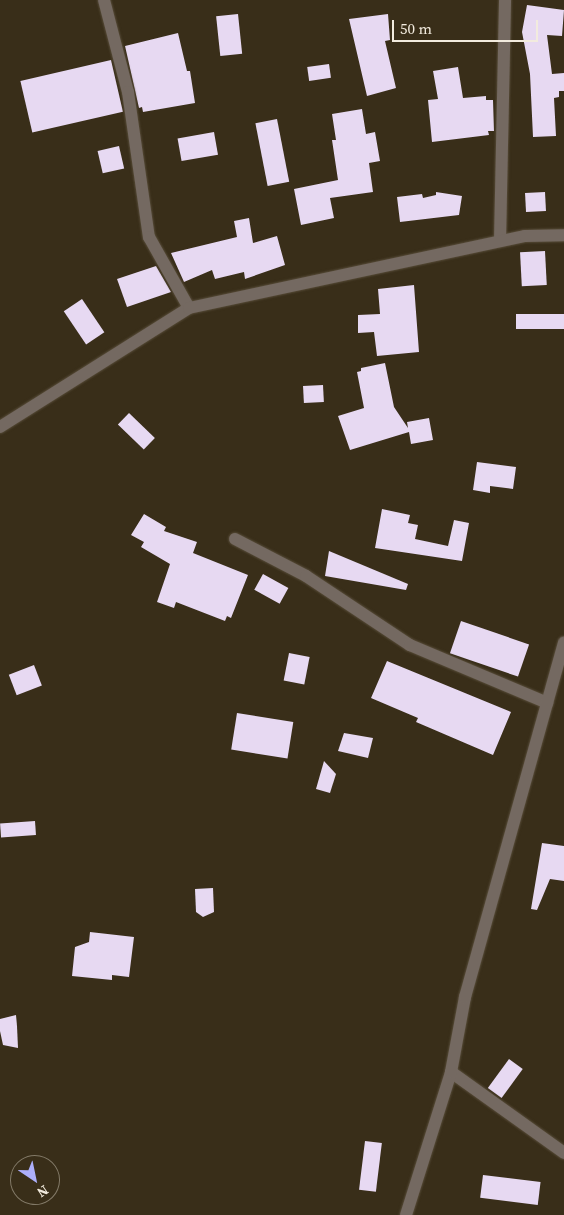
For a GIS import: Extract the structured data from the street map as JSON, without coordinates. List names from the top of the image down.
{
  "scale_bar": "50 m",
  "north": "bottom right"
}
